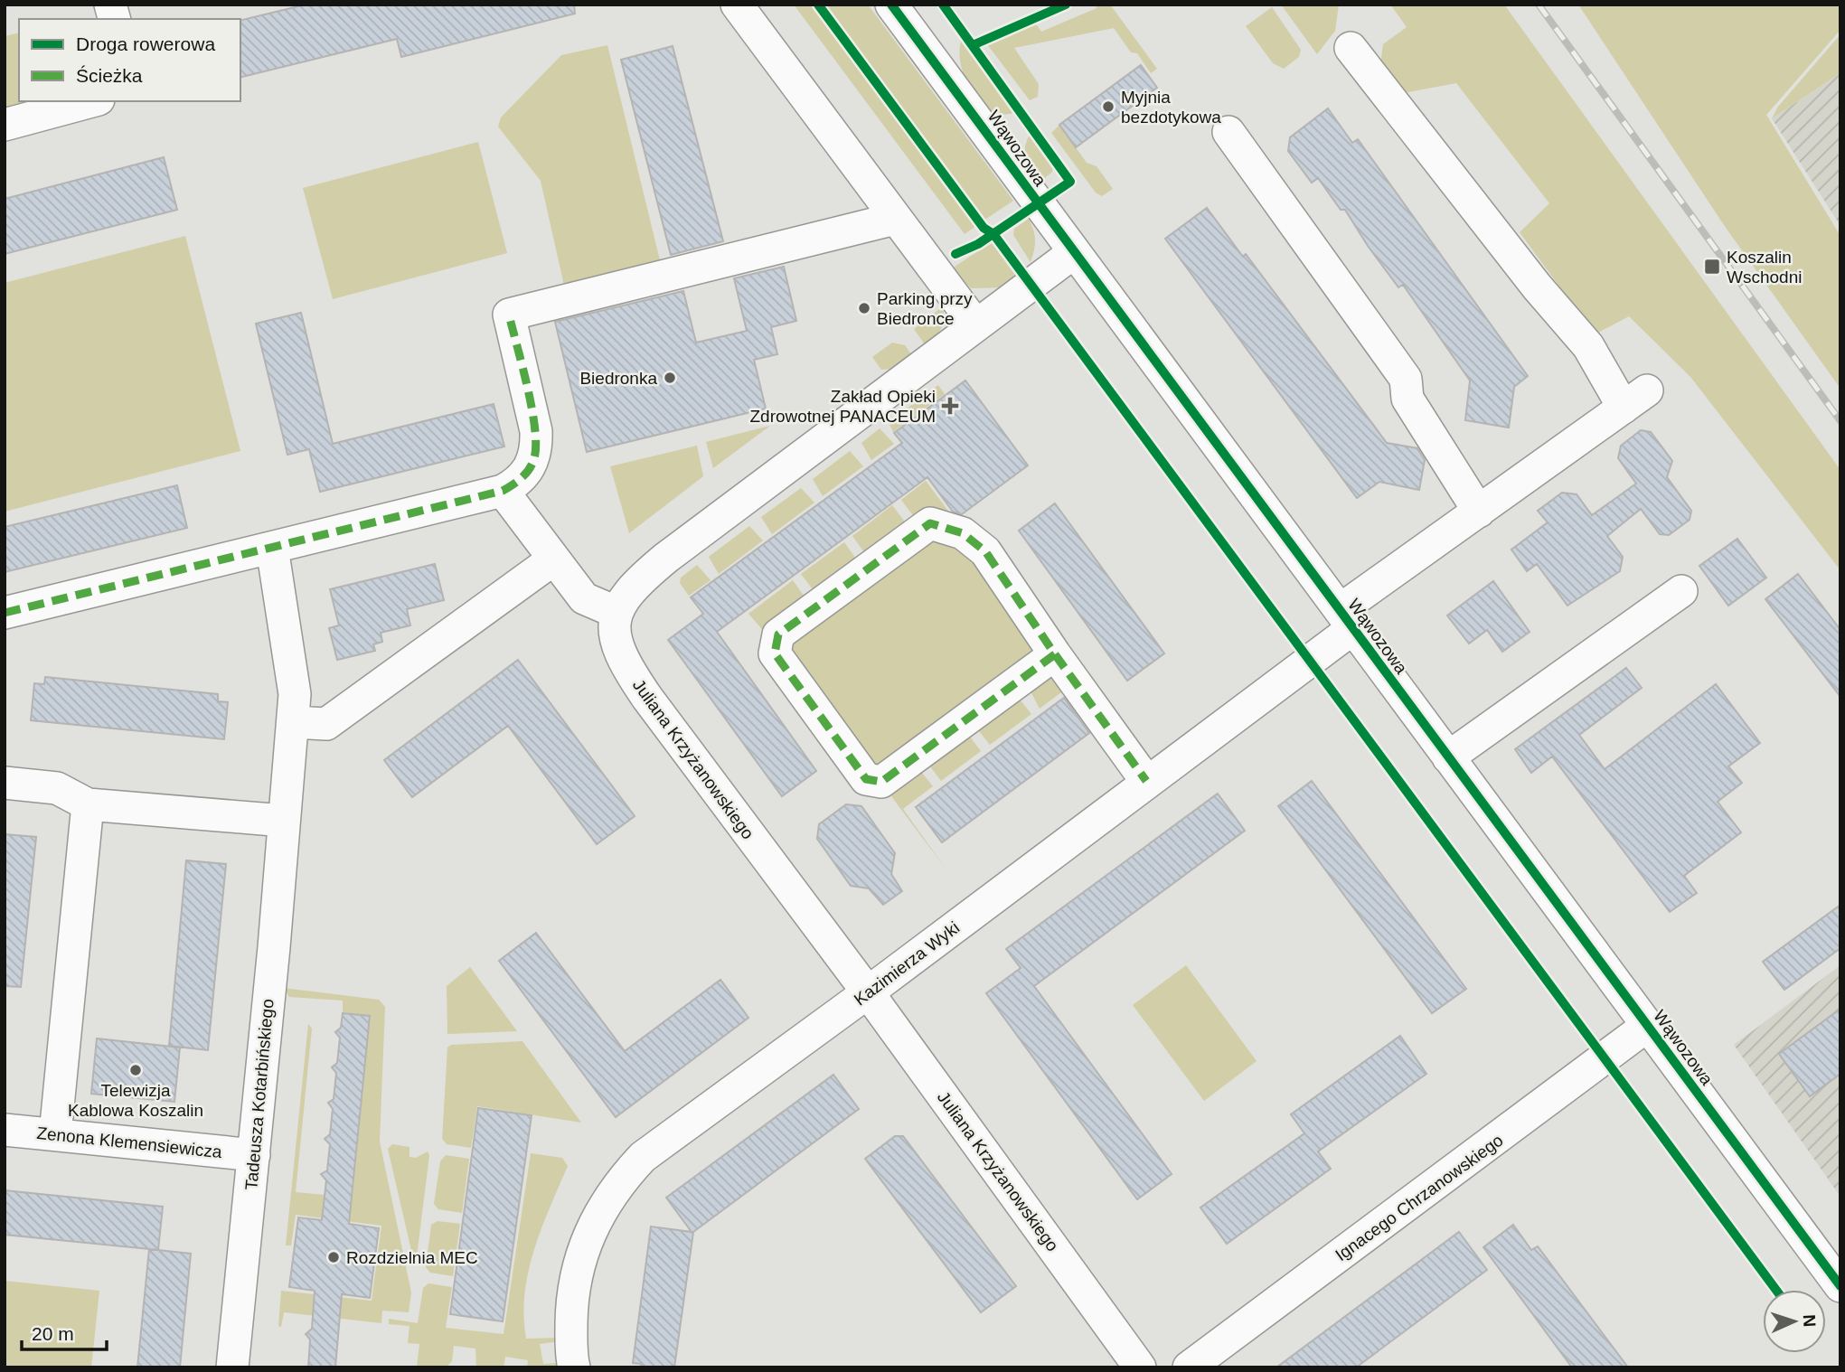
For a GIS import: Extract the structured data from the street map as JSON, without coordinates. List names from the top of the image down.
{
  "streets": {
    "street": [
      "Wąwozowa",
      "Juliana Krzyżanowskiego",
      "Kazimierza Wyki",
      "Tadeusza Kotarbińskiego",
      "Zenona Klemensiewicza",
      "Ignacego Chrzanowskiego"
    ]
  },
  "crossings": [
    ["Wąwozowa", "Kazimierza Wyki"],
    ["Wąwozowa", "Ignacego Chrzanowskiego"],
    ["Juliana Krzyżanowskiego", "Kazimierza Wyki"],
    ["Tadeusza Kotarbińskiego", "Zenona Klemensiewicza"]
  ],
  "places": {
    "other": [
      "Myjnia bezdotykowa",
      "Parking przy Biedronce",
      "Biedronka",
      "Telewizja Kablowa Koszalin",
      "Rozdzielnia MEC"
    ],
    "transit": ["Koszalin Wschodni"],
    "health": ["Zakład Opieki Zdrowotnej PANACEUM"]
  },
  "legend": ["Droga rowerowa", "Ścieżka"],
  "scale_bar": "20 m",
  "north": "right"
}
